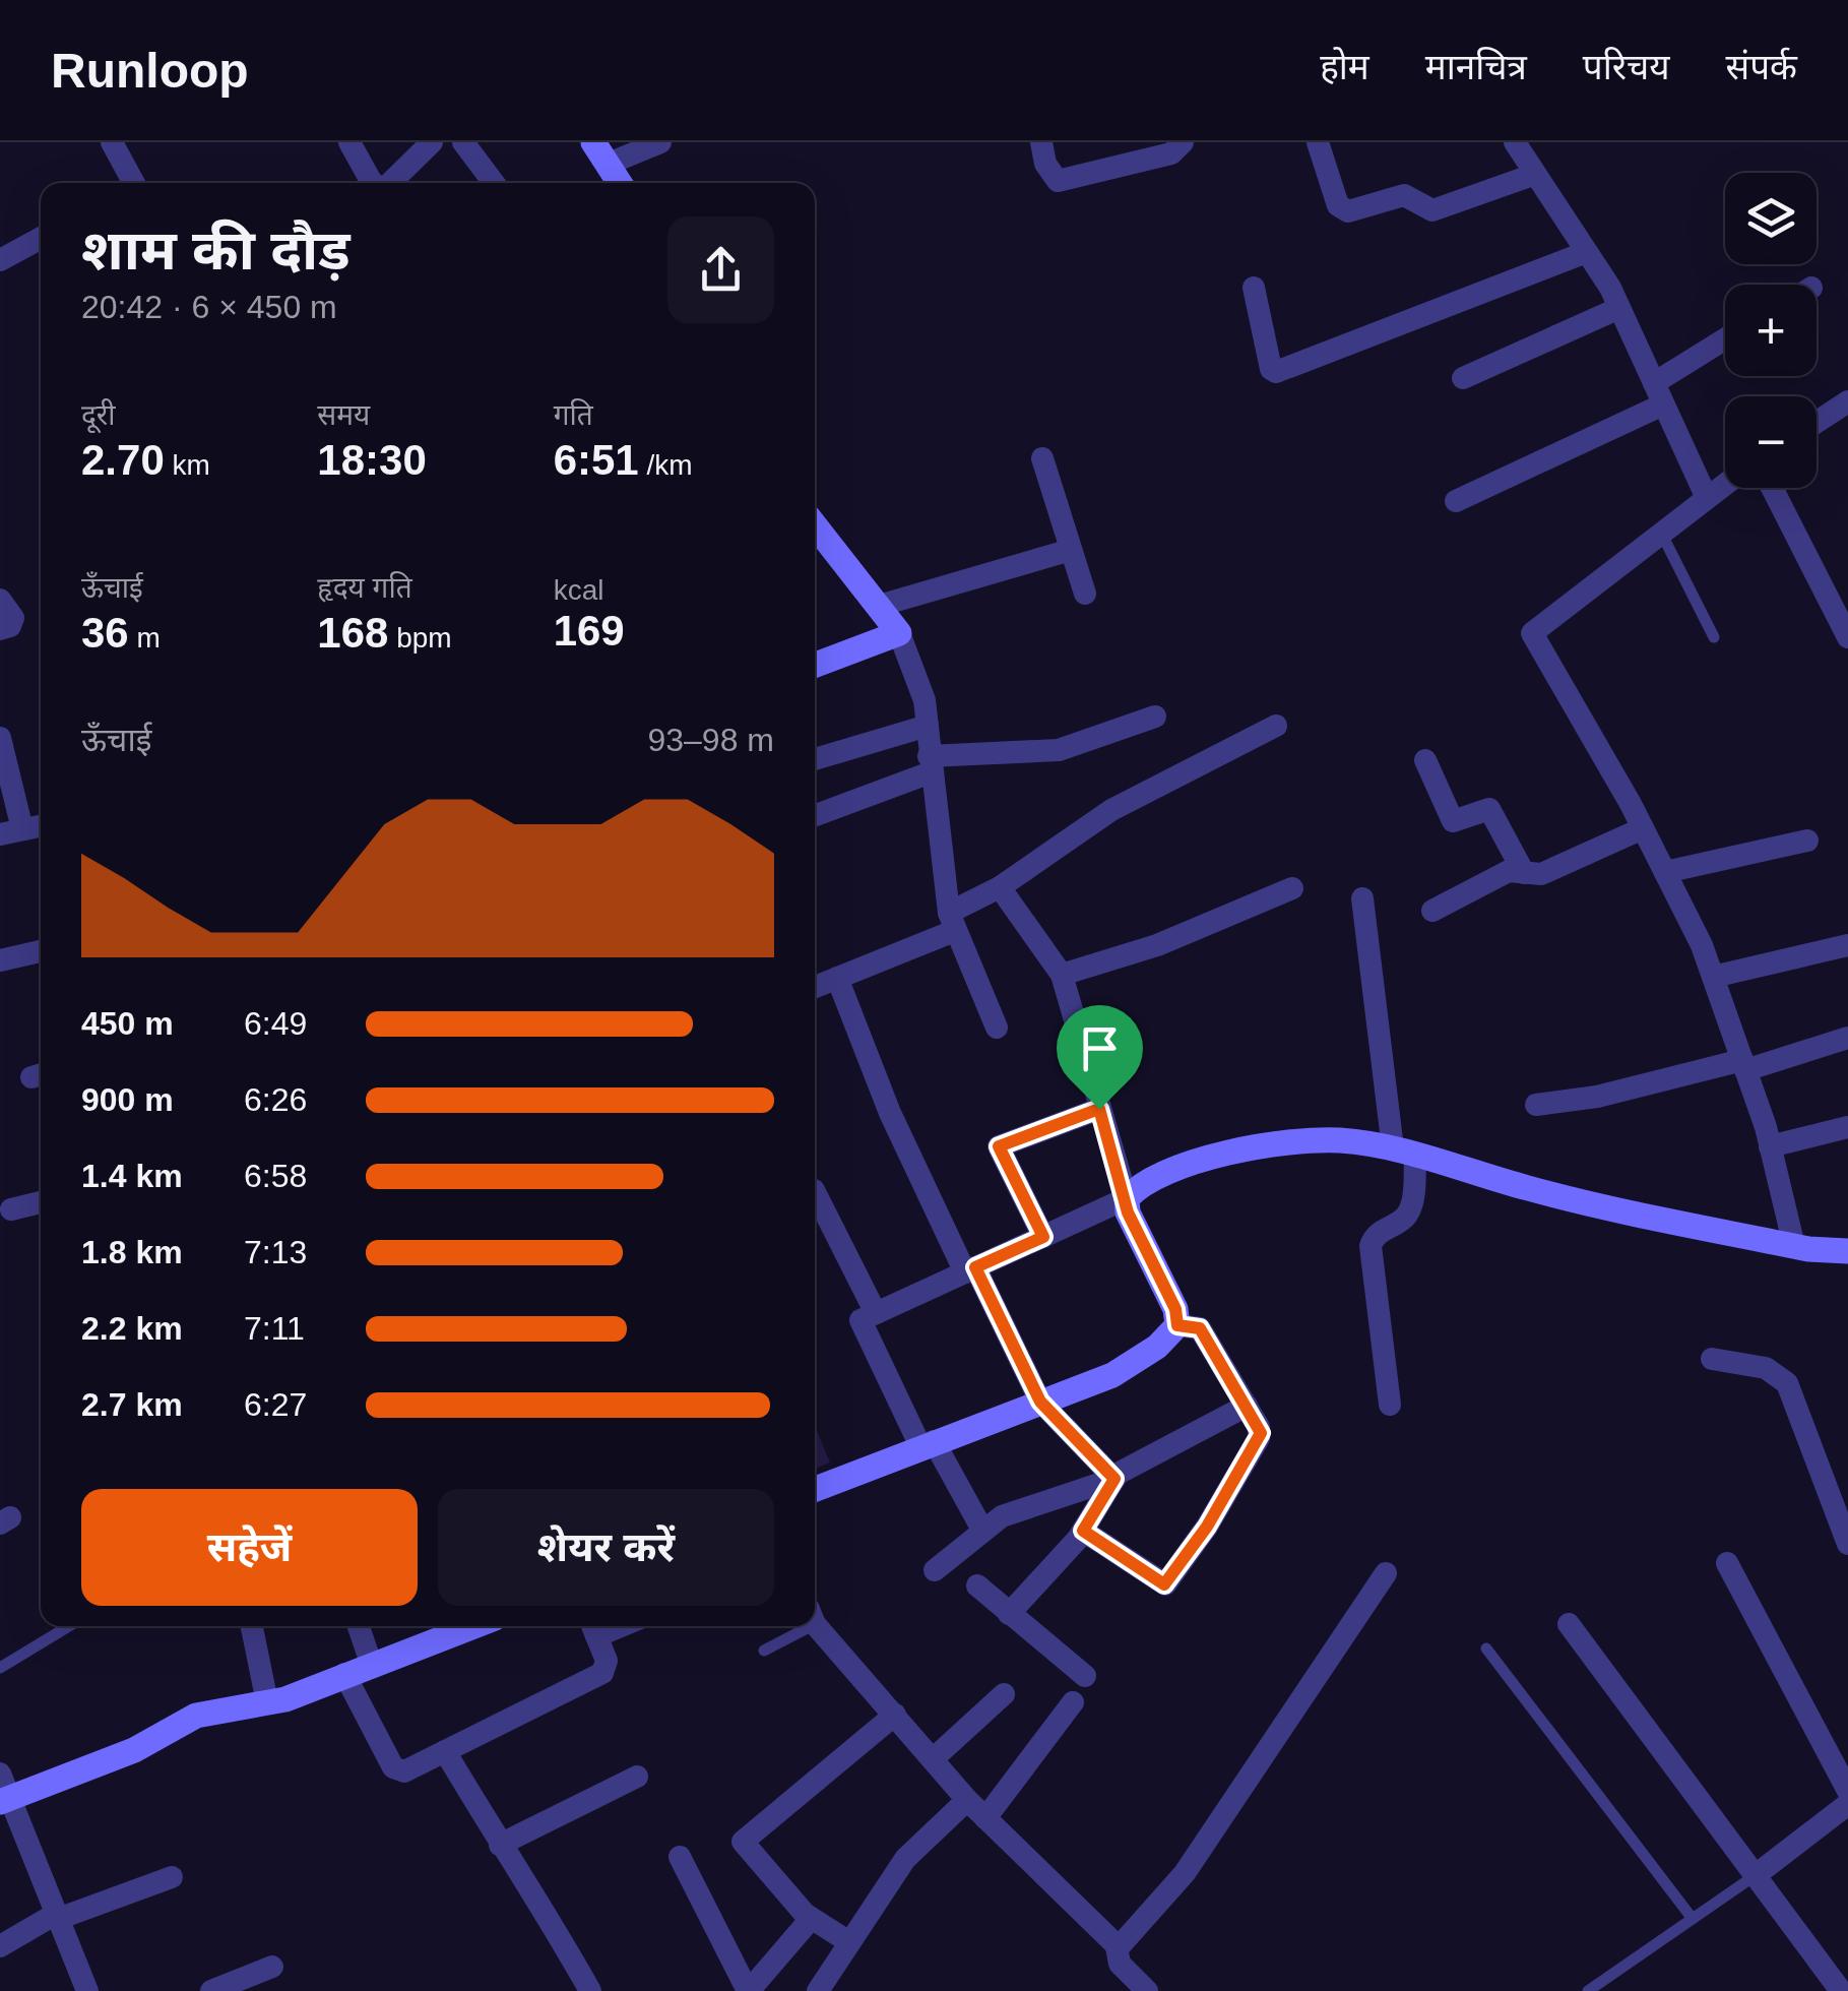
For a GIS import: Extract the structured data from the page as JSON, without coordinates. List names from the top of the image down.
{
  "page": {
    "header": "Runloop",
    "nav": [
      "होम",
      "मानचित्र",
      "परिचय",
      "संपर्क"
    ],
    "map_buttons": ["+", "−"],
    "heading": ["शाम की दौड़", "20:42 · 6 × 450 m"],
    "stats": [
      ["दूरी", "2.70 km"],
      ["समय", "18:30"],
      ["गति", "6:51 /km"],
      ["ऊँचाई", "36 m"],
      ["हृदय गति", "168 bpm"],
      ["kcal", "169"]
    ],
    "chart": ["ऊँचाई", "93–98 m"],
    "list": [
      {
        "name": "450 m",
        "note": "6:49"
      },
      {
        "name": "900 m",
        "note": "6:26"
      },
      {
        "name": "1.4 km",
        "note": "6:58"
      },
      {
        "name": "1.8 km",
        "note": "7:13"
      },
      {
        "name": "2.2 km",
        "note": "7:11"
      },
      {
        "name": "2.7 km",
        "note": "6:27"
      }
    ],
    "buttons": ["सहेजें", "शेयर करें"]
  }
}
